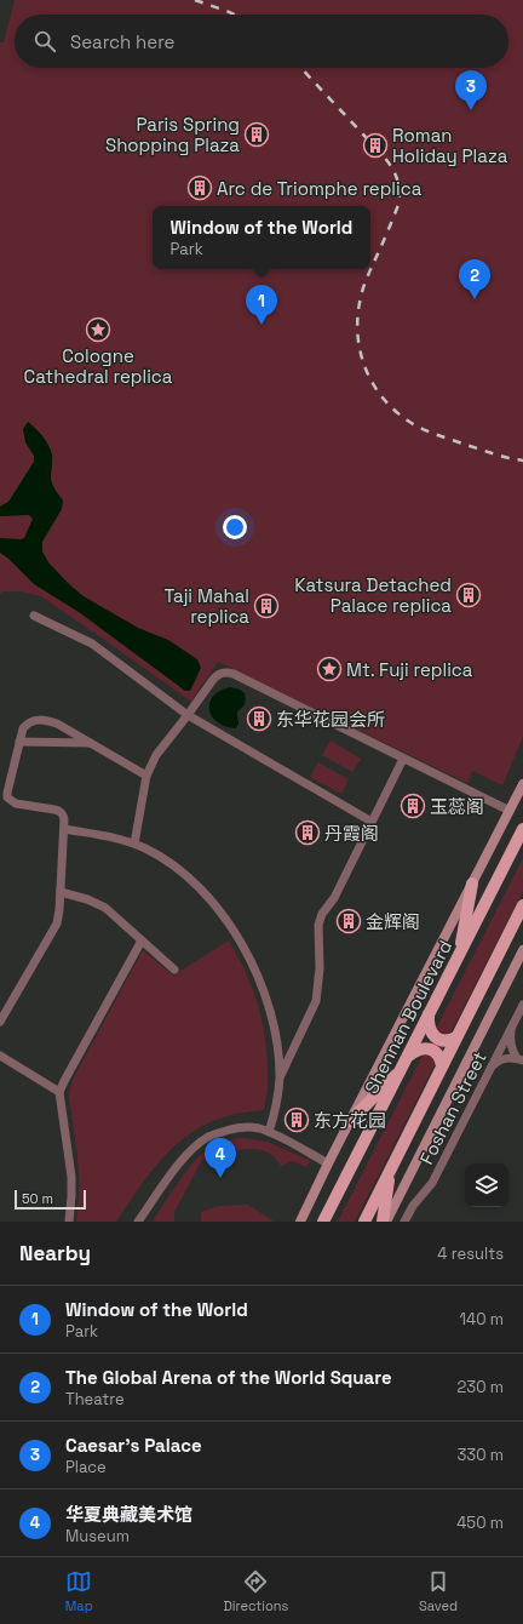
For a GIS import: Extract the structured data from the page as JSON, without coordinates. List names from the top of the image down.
{
  "streets": {
    "main road": ["Shennan Boulevard"],
    "street": ["Foshan Street"]
  },
  "places": {
    "building": [
      "Paris Spring Shopping Plaza",
      "Roman Holiday Plaza",
      "Arc de Triomphe replica",
      "Katsura Detached Palace replica",
      "Taji Mahal replica",
      "东华花园会所",
      "玉蕊阁",
      "丹霞阁",
      "金辉阁",
      "东方花园"
    ],
    "place": ["Cologne Cathedral replica", "Mt. Fuji replica"]
  },
  "scale_bar": "50 m",
  "page": {
    "search": "Search here",
    "pins": [
      "3",
      "2",
      "1",
      "4"
    ],
    "popup": ["Window of the World", "Park"],
    "scale": "50 m",
    "heading": ["Nearby", "4 results"],
    "list": [
      {
        "mark": "1",
        "name": "Window of the World",
        "note": "Park",
        "value": "140 m"
      },
      {
        "mark": "2",
        "name": "The Global Arena of the World Square",
        "note": "Theatre",
        "value": "230 m"
      },
      {
        "mark": "3",
        "name": "Caesar's Palace",
        "note": "Place",
        "value": "330 m"
      },
      {
        "mark": "4",
        "name": "华夏典藏美术馆",
        "note": "Museum",
        "value": "450 m"
      }
    ],
    "nav": ["Map", "Directions", "Saved"]
  }
}
